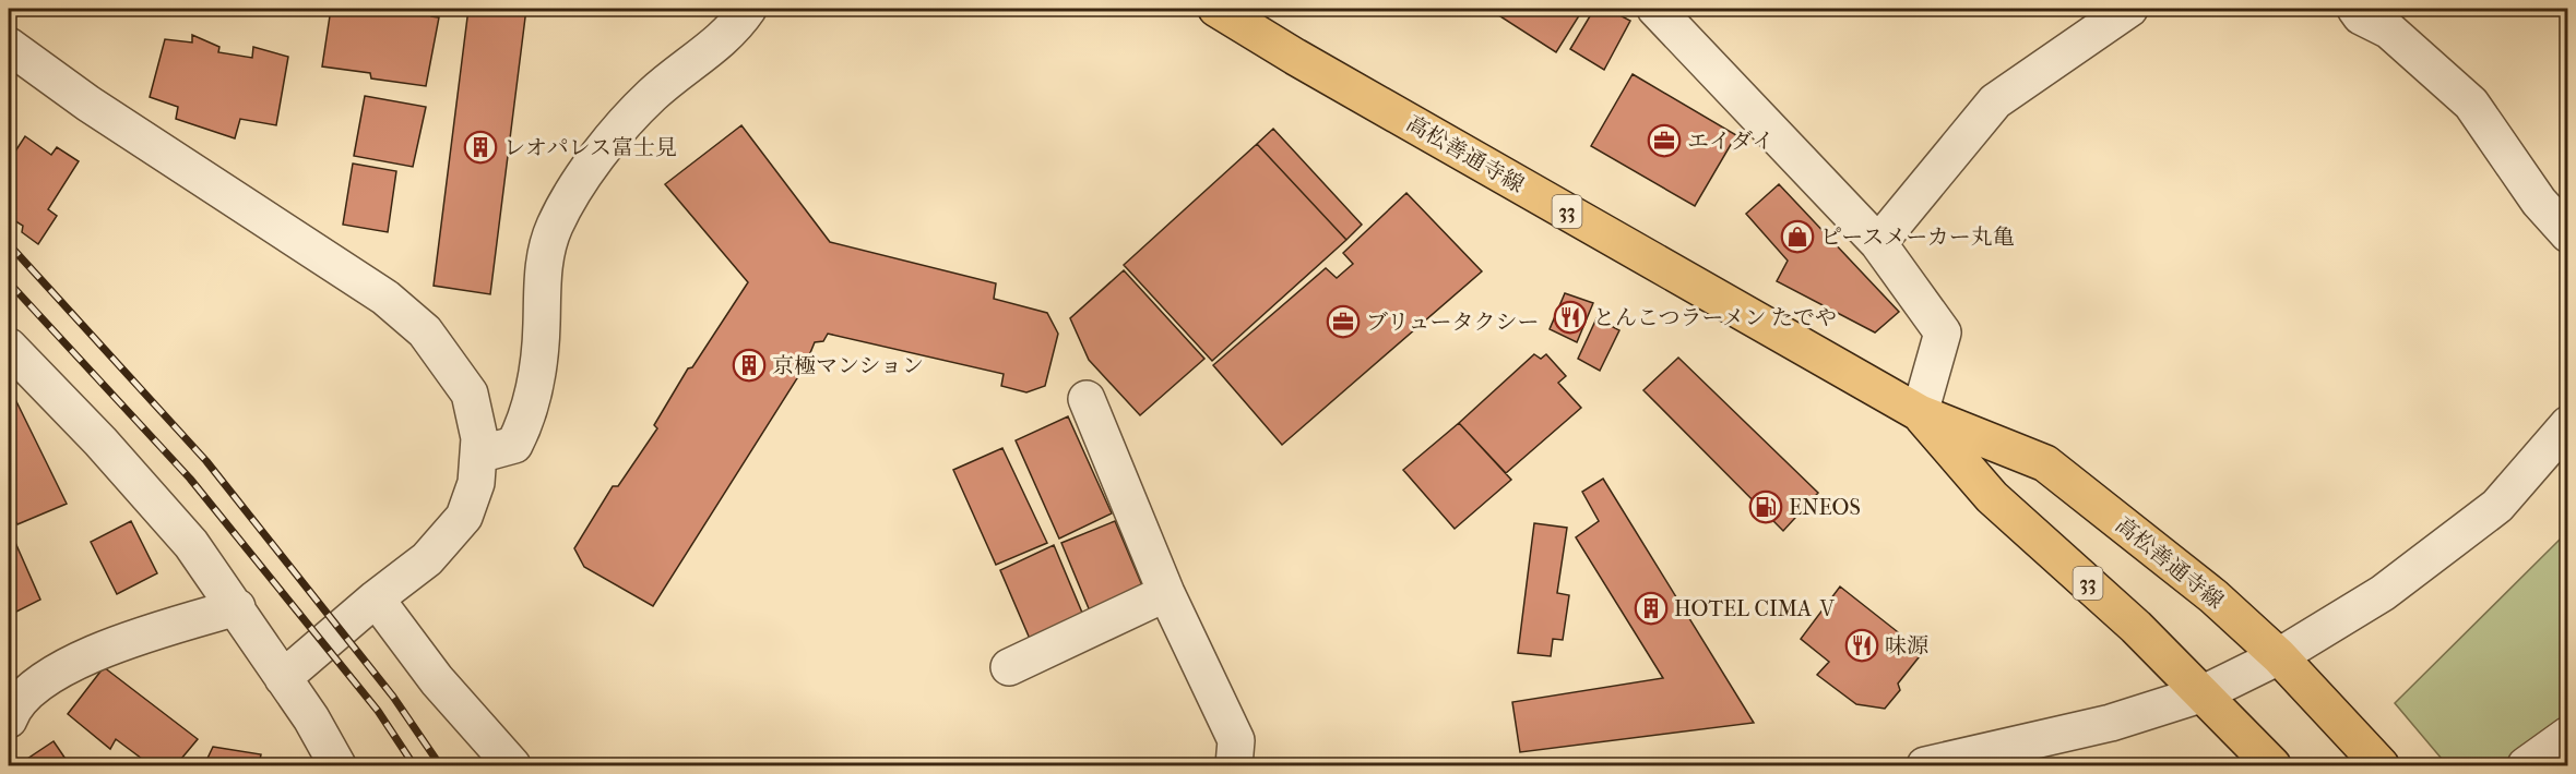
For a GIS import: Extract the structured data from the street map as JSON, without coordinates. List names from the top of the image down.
{
  "streets": {
    "main road": ["高松善通寺線", "33"]
  },
  "places": {
    "office": ["エイダイ", "ブリュータクシー"],
    "building": ["レオパレス富士見", "京極マンション", "HOTEL CIMA Ⅴ"],
    "shop": ["ピースメーカー丸亀"],
    "restaurant": ["とんこつラーメン たでや", "味源"],
    "fuel station": ["ENEOS"]
  }
}
